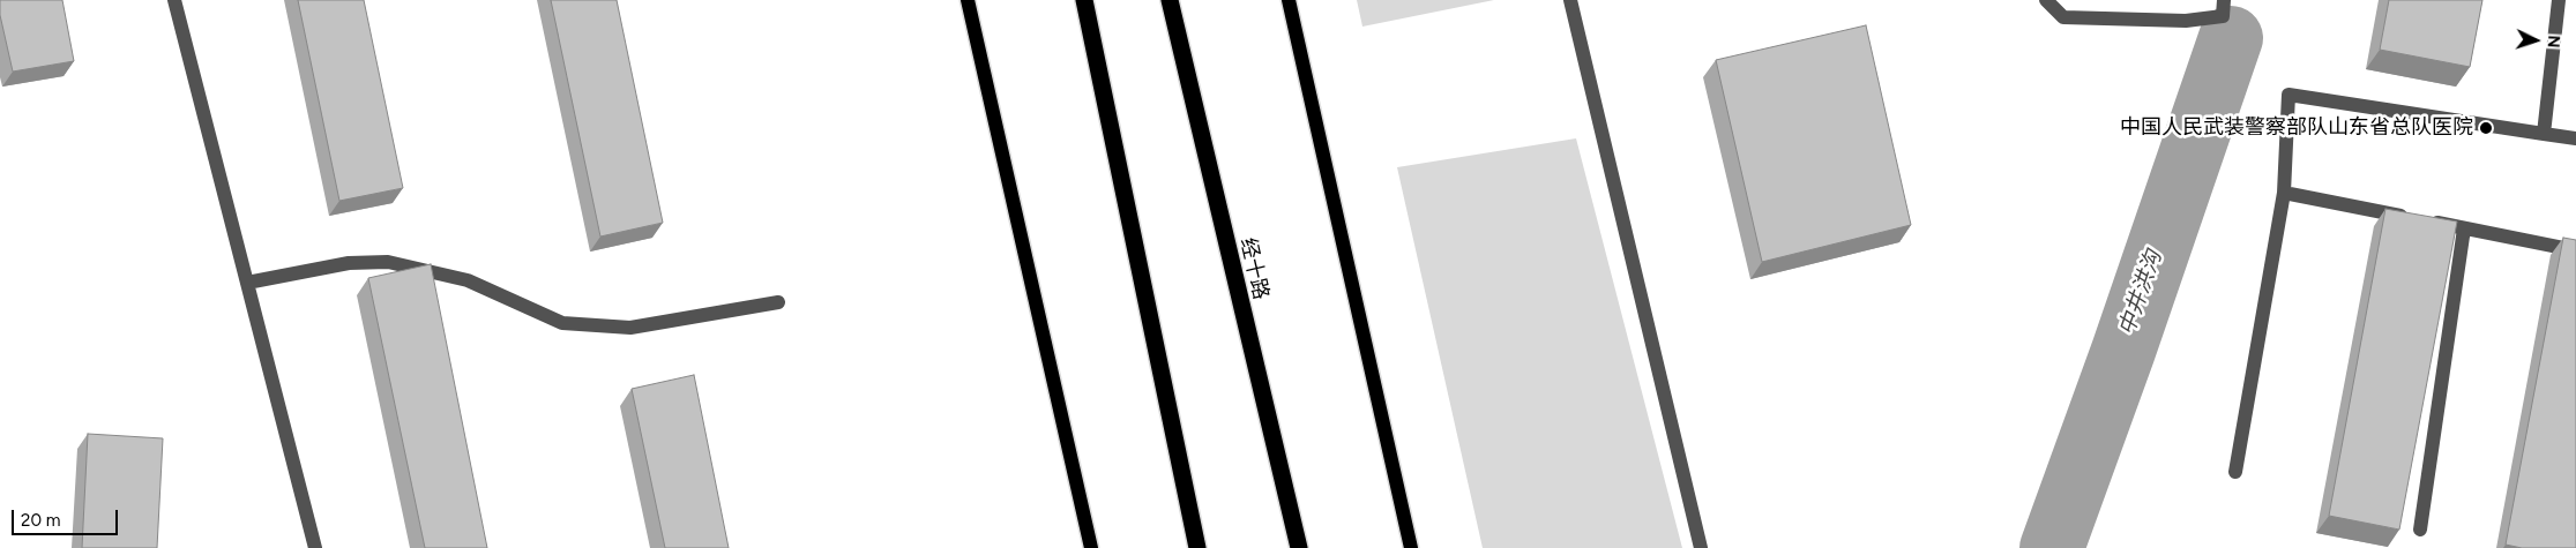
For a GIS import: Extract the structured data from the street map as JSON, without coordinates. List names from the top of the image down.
{
  "streets": {
    "highway": ["经十路"]
  },
  "water": ["中井洪沟"],
  "places": ["中国人民武装警察部队山东省总队医院"],
  "scale_bar": "20 m",
  "north": "right"
}
